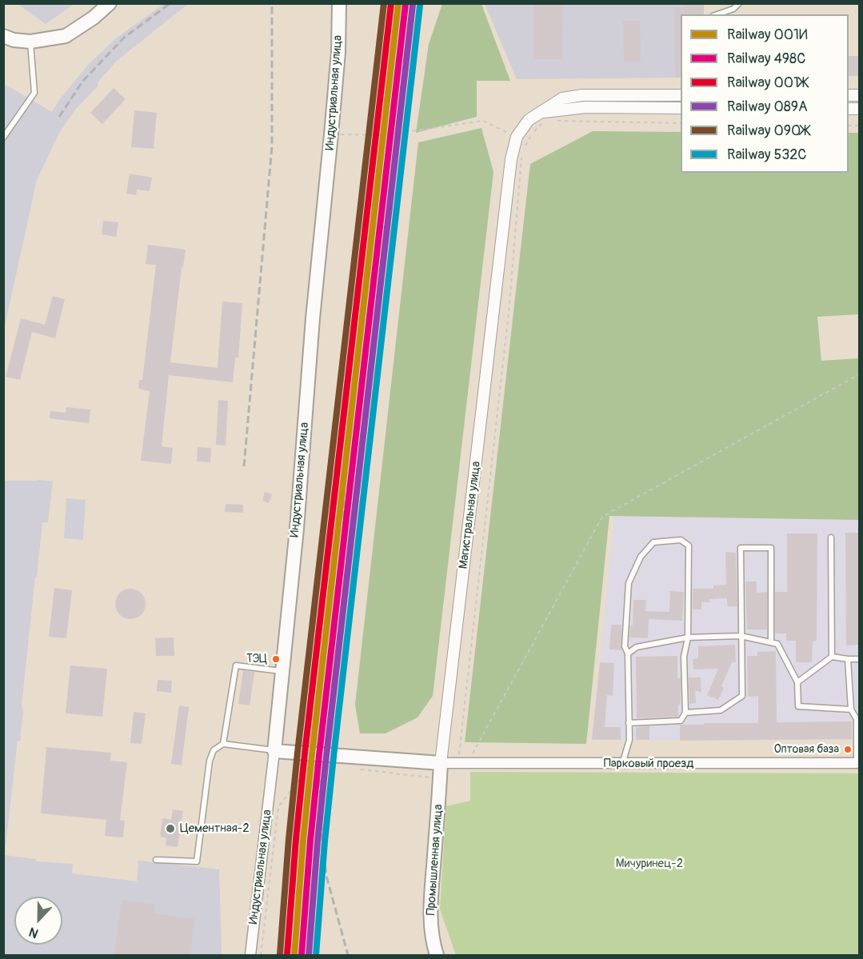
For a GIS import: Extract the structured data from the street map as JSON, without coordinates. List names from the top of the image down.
{
  "streets": {
    "main road": ["Индустриальная улица", "Промышленная улица"],
    "street": ["Магистральная улица", "Парковый проезд"]
  },
  "crossings": [
    ["Магистральная улица", "Парковый проезд"],
    ["Магистральная улица", "Промышленная улица"],
    ["Парковый проезд", "Промышленная улица"]
  ],
  "parks": ["Мичуринец-2"],
  "places": ["ТЭЦ", "Оптовая база", "Цементная-2"],
  "lines": [
    "rail line 001И",
    "rail line 001Ж",
    "rail line 090Ж",
    "rail line 498С",
    "rail line 089А",
    "rail line 532С"
  ],
  "legend": [
    "Railway 001И",
    "Railway 498С",
    "Railway 001Ж",
    "Railway 089А",
    "Railway 090Ж",
    "Railway 532С"
  ],
  "north": "bottom"
}
